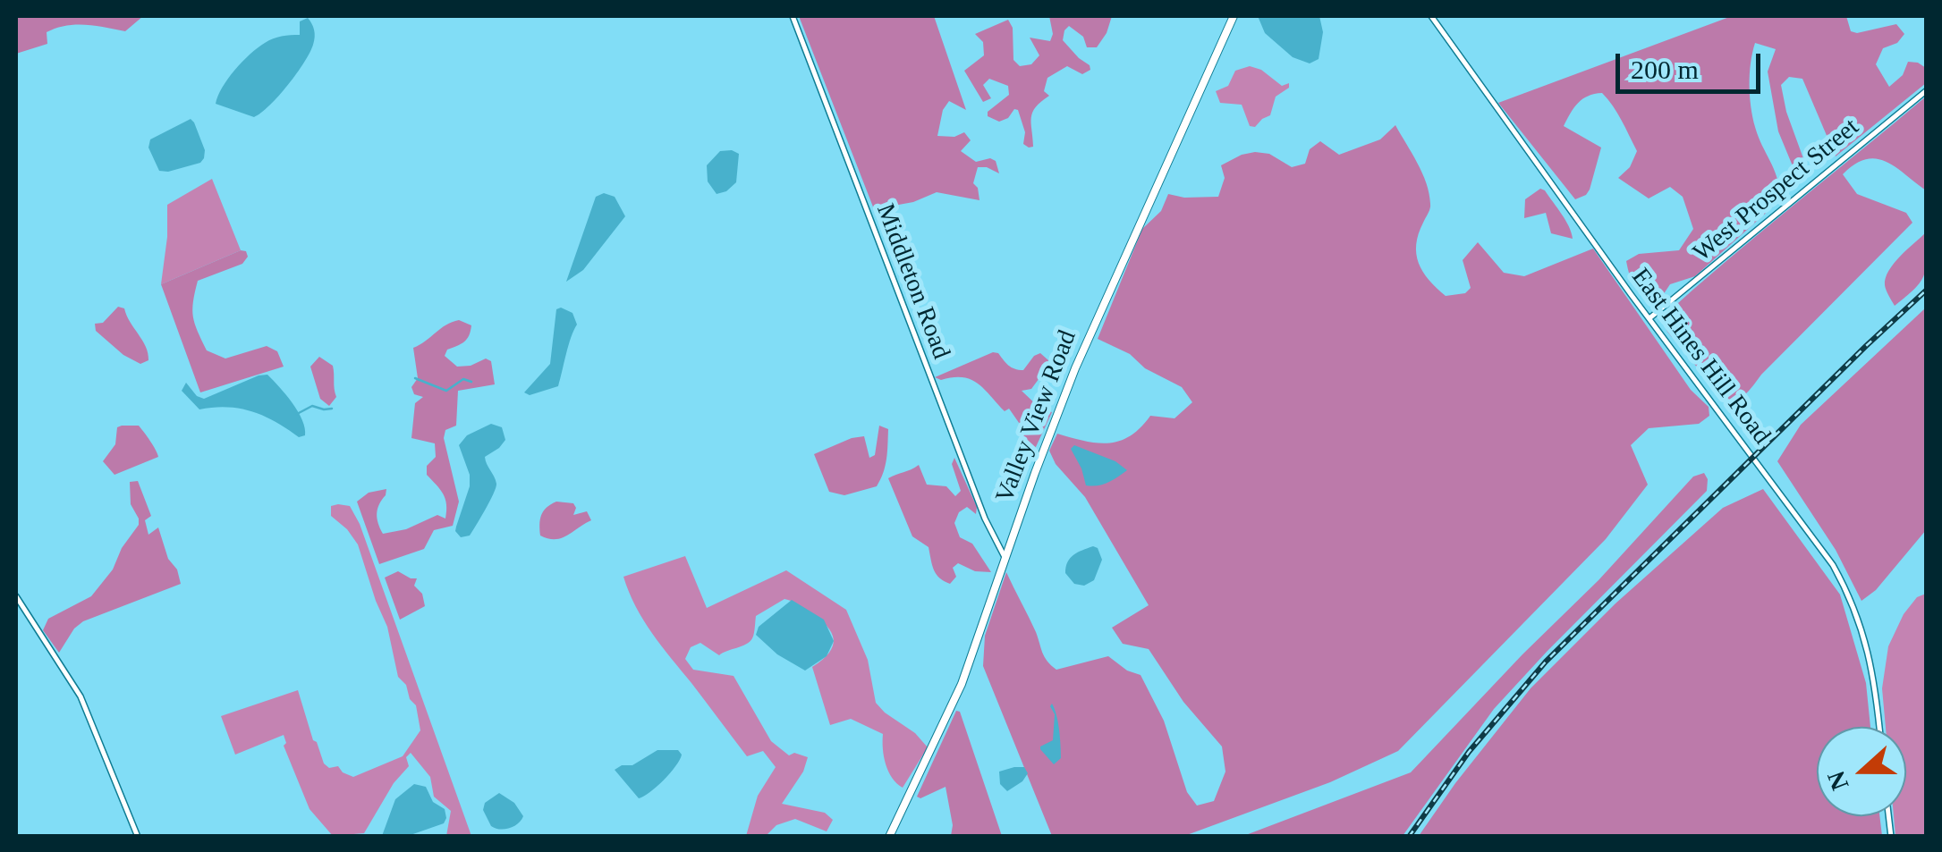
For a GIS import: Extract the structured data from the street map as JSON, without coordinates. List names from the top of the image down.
{
  "streets": {
    "main road": ["Valley View Road"],
    "street": ["West Prospect Street", "Middleton Road", "East Hines Hill Road"]
  },
  "crossings": [
    ["West Prospect Street", "East Hines Hill Road"],
    ["Middleton Road", "Valley View Road"]
  ],
  "scale_bar": "200 m",
  "north": "left"
}
